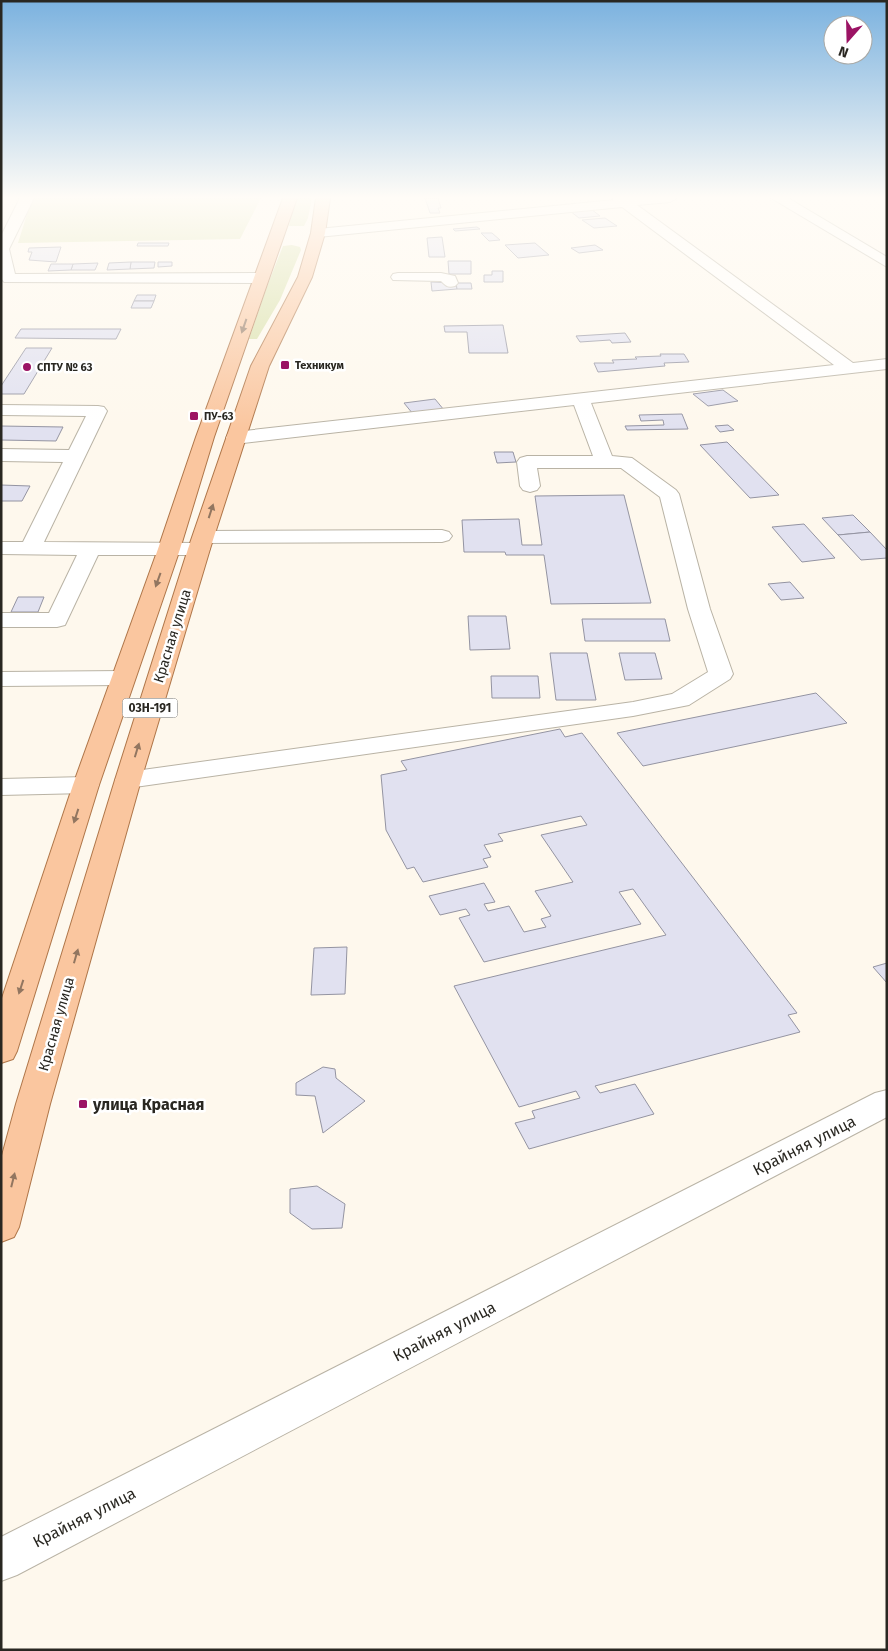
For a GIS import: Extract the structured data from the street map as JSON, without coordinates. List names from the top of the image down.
{
  "streets": {
    "main road": ["Красная улица", "03Н-191"],
    "street": ["Крайняя улица"]
  },
  "places": {
    "transit": ["Техникум", "ПУ-63", "улица Красная"],
    "other": ["СПТУ № 63"]
  },
  "north": "bottom"
}
